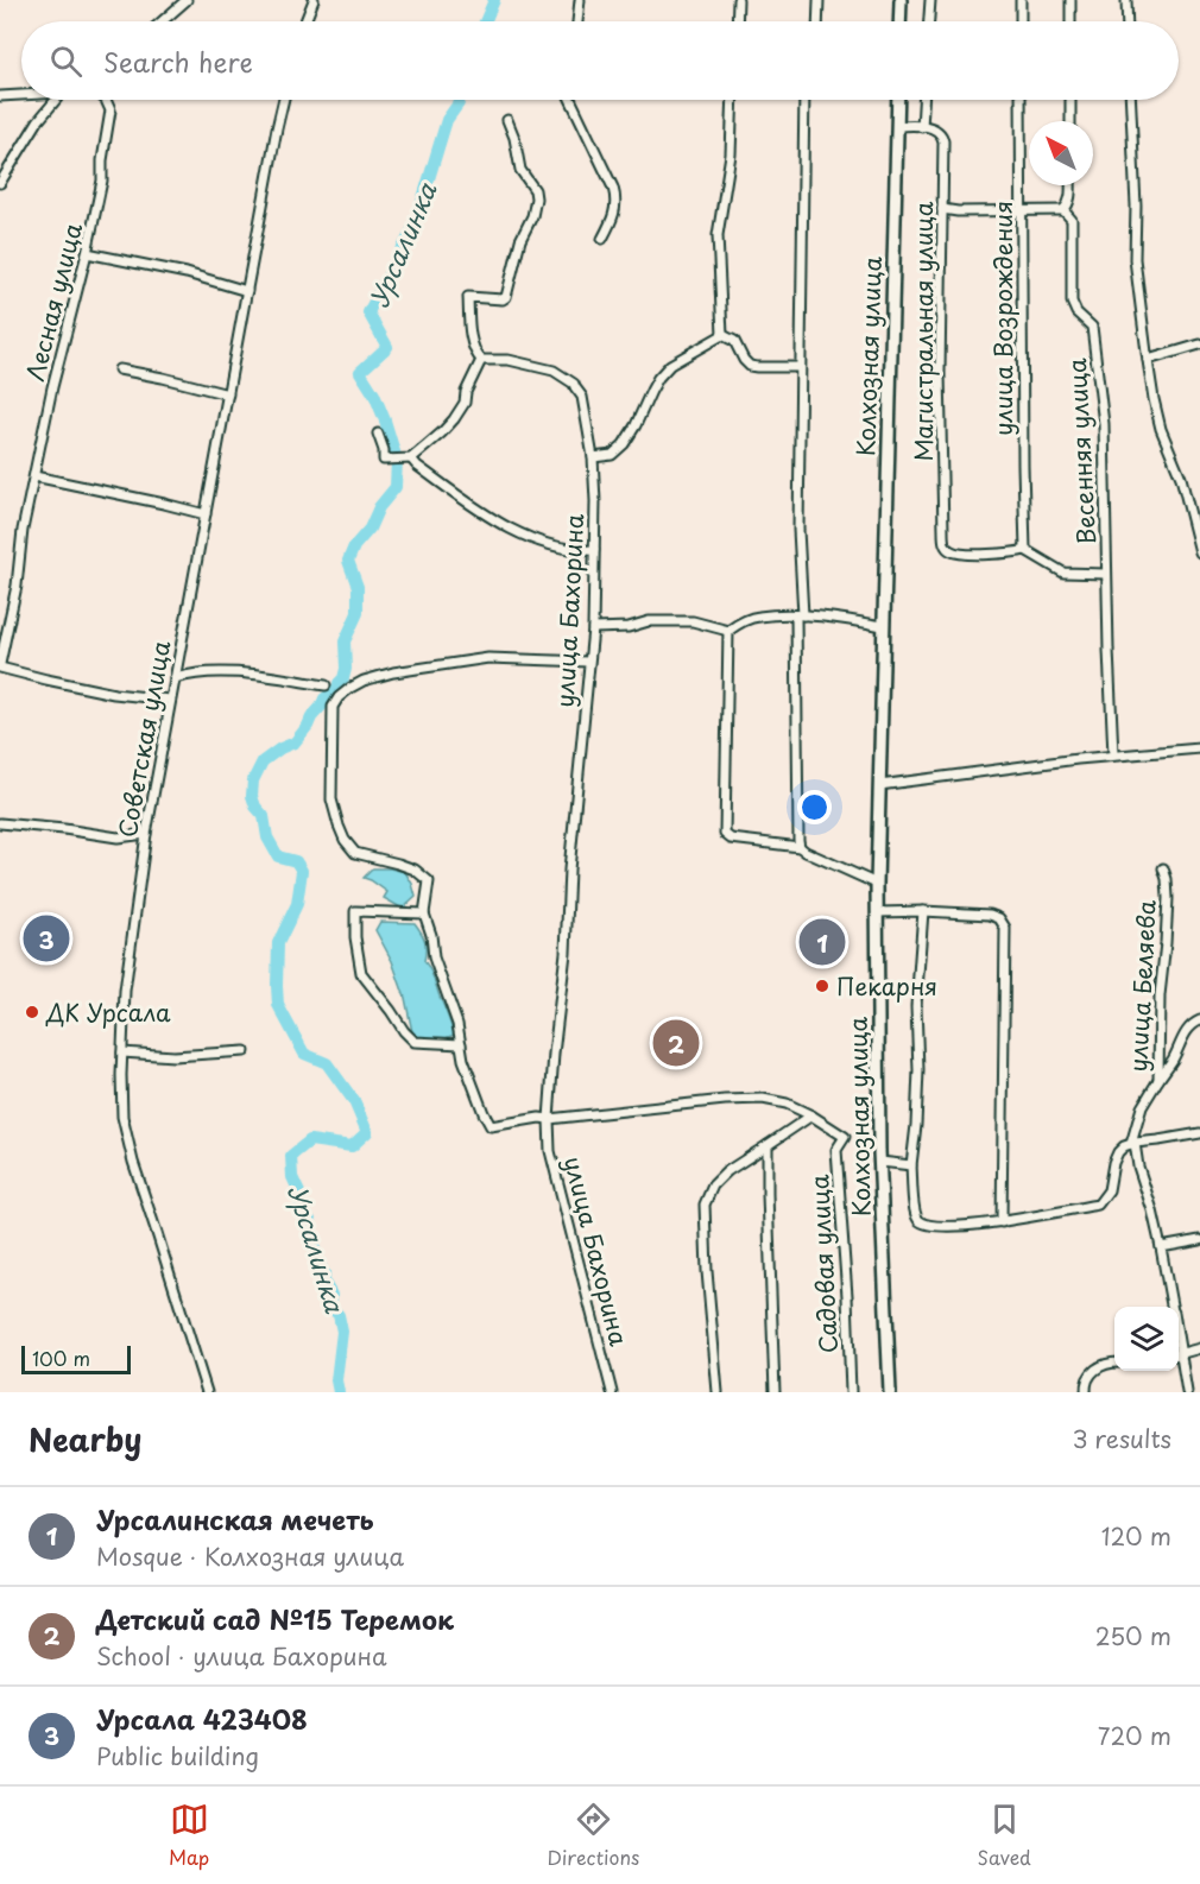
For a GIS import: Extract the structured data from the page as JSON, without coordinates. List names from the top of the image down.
{
  "streets": {
    "main road": ["Колхозная улица"],
    "street": [
      "Лесная улица",
      "улица Возрождения",
      "Магистральная улица",
      "Весенняя улица",
      "улица Бахорина",
      "Советская улица",
      "улица Беляева",
      "Садовая улица"
    ]
  },
  "crossings": [
    ["улица Возрождения", "Магистральная улица"]
  ],
  "water": ["Урсалинка"],
  "places": ["Пекарня", "ДК Урсала"],
  "scale_bar": "100 m",
  "north": "top left",
  "page": {
    "search": "Search here",
    "pins": ["3", "1", "2"],
    "scale": "100 m",
    "heading": ["Nearby", "3 results"],
    "list": [
      {
        "mark": "1",
        "name": "Урсалинская мечеть",
        "note": "Mosque · Колхозная улица",
        "value": "120 m"
      },
      {
        "mark": "2",
        "name": "Детский сад №15 Теремок",
        "note": "School · улица Бахорина",
        "value": "250 m"
      },
      {
        "mark": "3",
        "name": "Урсала 423408",
        "note": "Public building",
        "value": "720 m"
      }
    ],
    "nav": ["Map", "Directions", "Saved"]
  }
}
